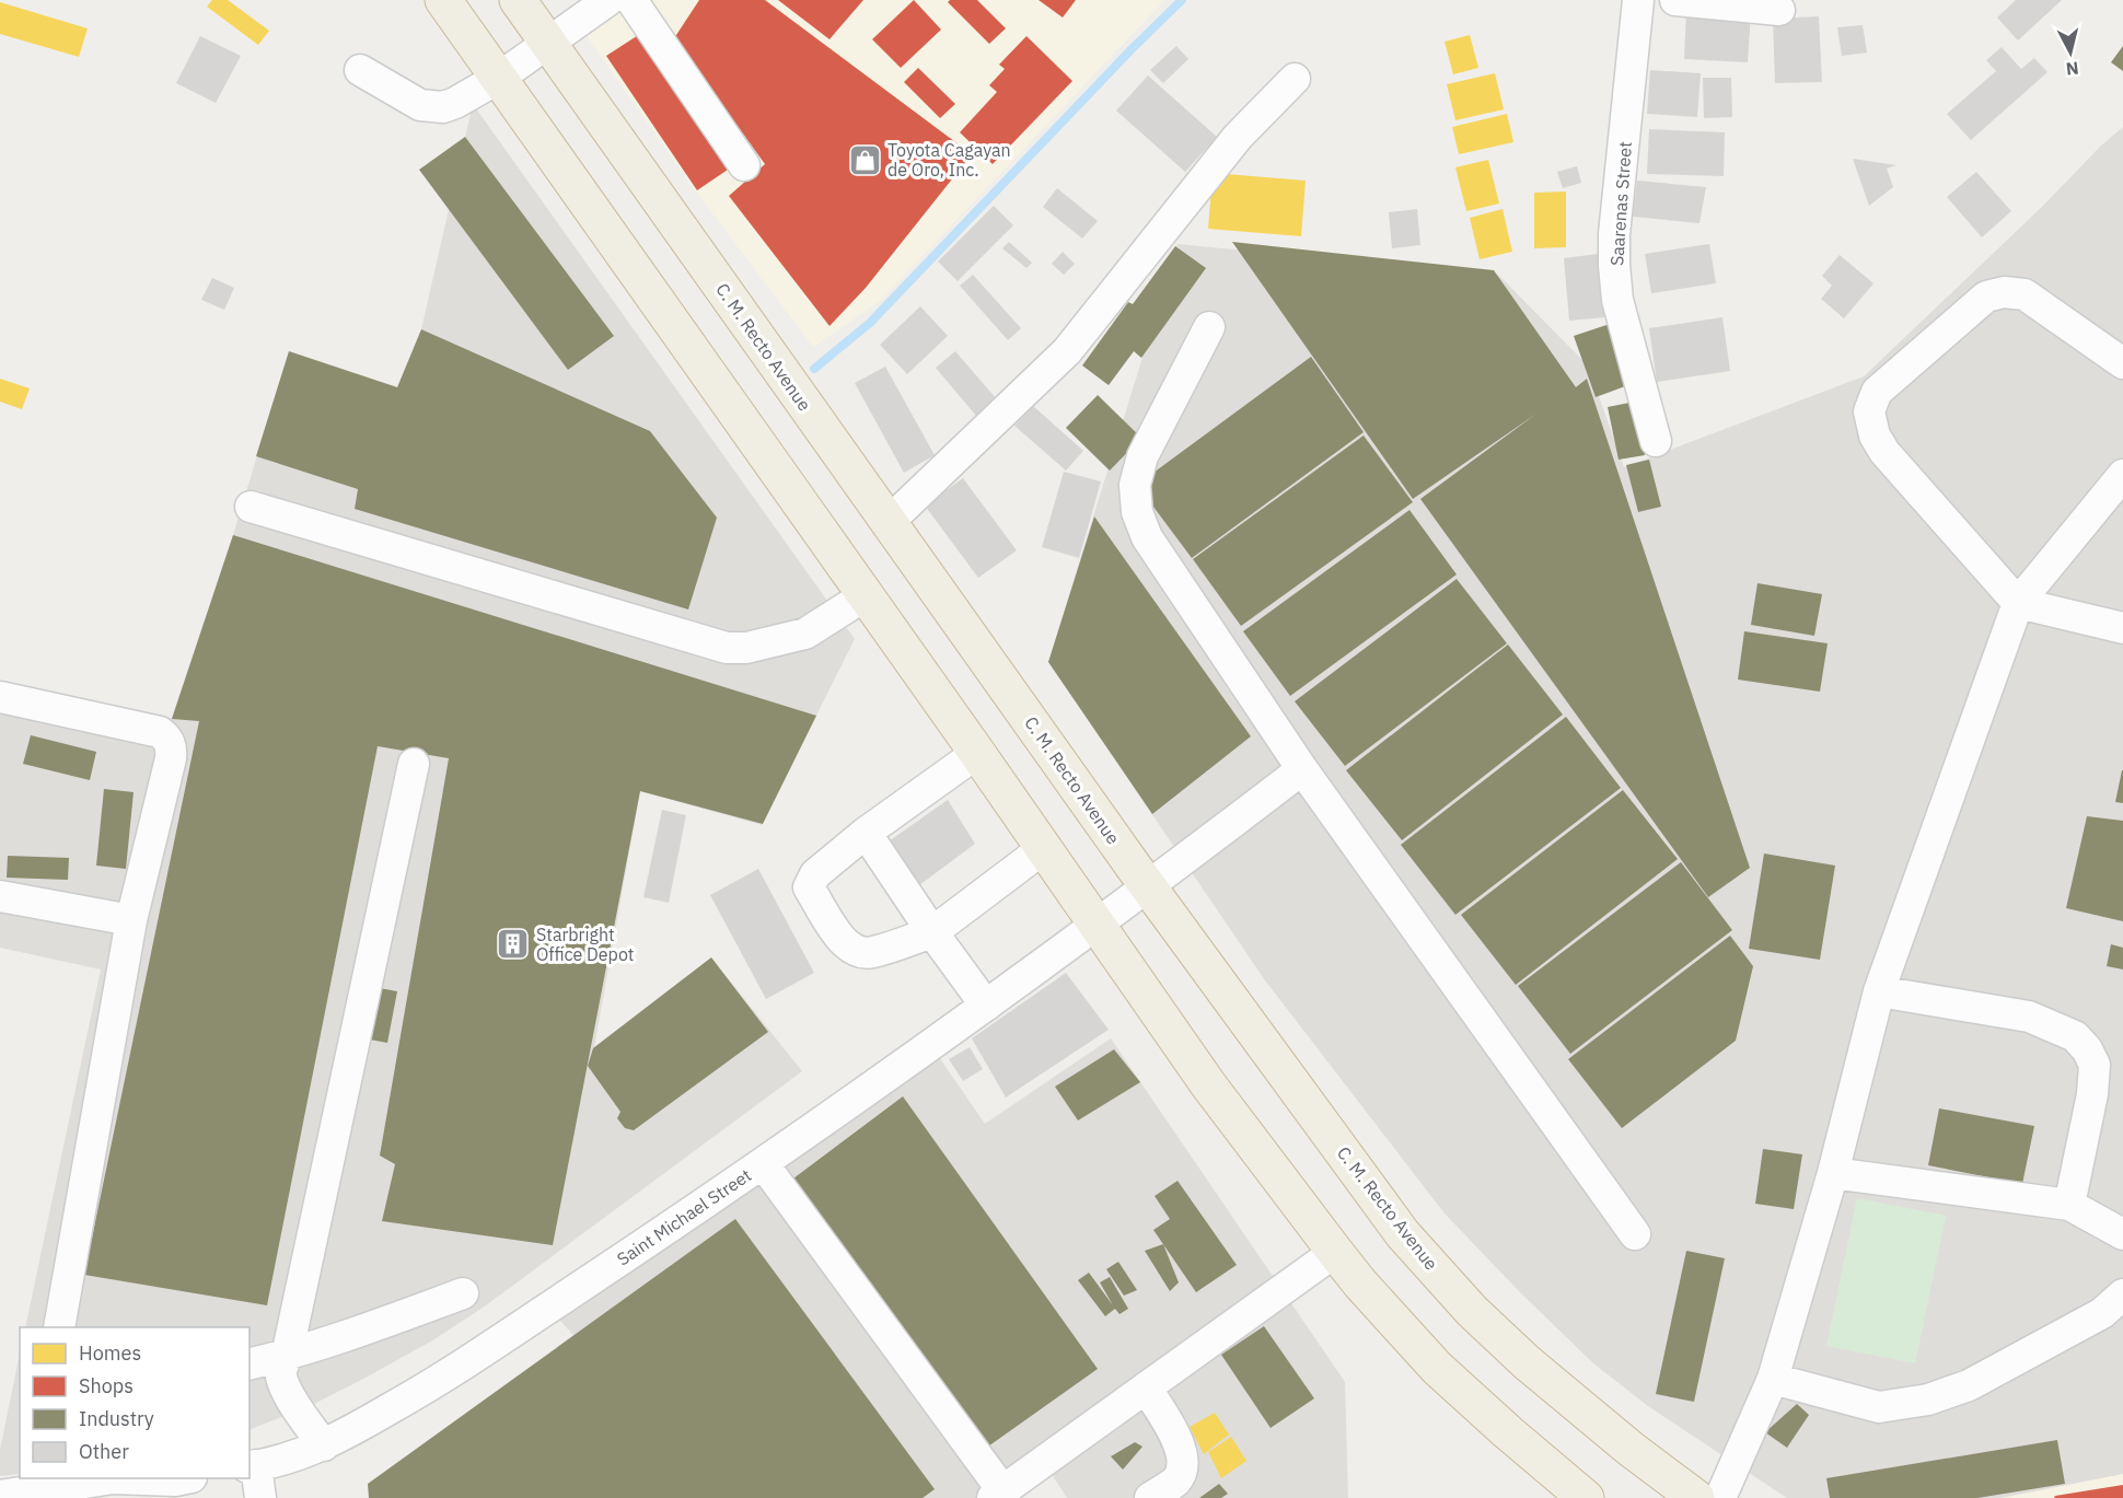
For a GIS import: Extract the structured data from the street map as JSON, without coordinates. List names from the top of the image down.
{
  "streets": {
    "highway": ["C. M. Recto Avenue"],
    "street": ["Saarenas Street", "Saint Michael Street"]
  },
  "crossings": [
    ["C. M. Recto Avenue", "Saint Michael Street"]
  ],
  "places": {
    "shop": ["Toyota Cagayan de Oro, Inc."],
    "building": ["Starbright Office Depot"]
  },
  "legend": [
    "Homes",
    "Shops",
    "Industry",
    "Other"
  ],
  "north": "bottom"
}
